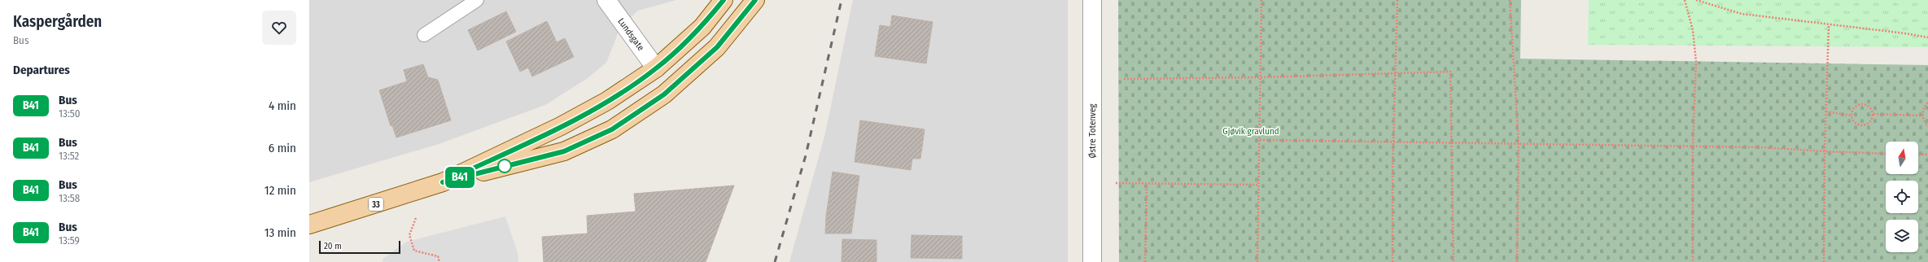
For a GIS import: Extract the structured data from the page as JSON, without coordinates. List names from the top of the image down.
{
  "streets": {
    "main road": ["33"],
    "street": ["Lundsgate", "Østre Totenveg"]
  },
  "crossings": [
    ["Lundsgate", "33"]
  ],
  "parks": ["Gjøvik gravlund"],
  "lines": ["bus line B41"],
  "scale_bar": "20 m",
  "north": "top",
  "page": {
    "heading": [
      ["Kaspergården", "Bus"],
      "Departures"
    ],
    "on_map": "B41",
    "list": [
      {
        "mark": "B41",
        "name": "Bus",
        "note": "13:50",
        "value": "4 min"
      },
      {
        "mark": "B41",
        "name": "Bus",
        "note": "13:52",
        "value": "6 min"
      },
      {
        "mark": "B41",
        "name": "Bus",
        "note": "13:58",
        "value": "12 min"
      },
      {
        "mark": "B41",
        "name": "Bus",
        "note": "13:59",
        "value": "13 min"
      }
    ],
    "scale": "20 m"
  }
}
